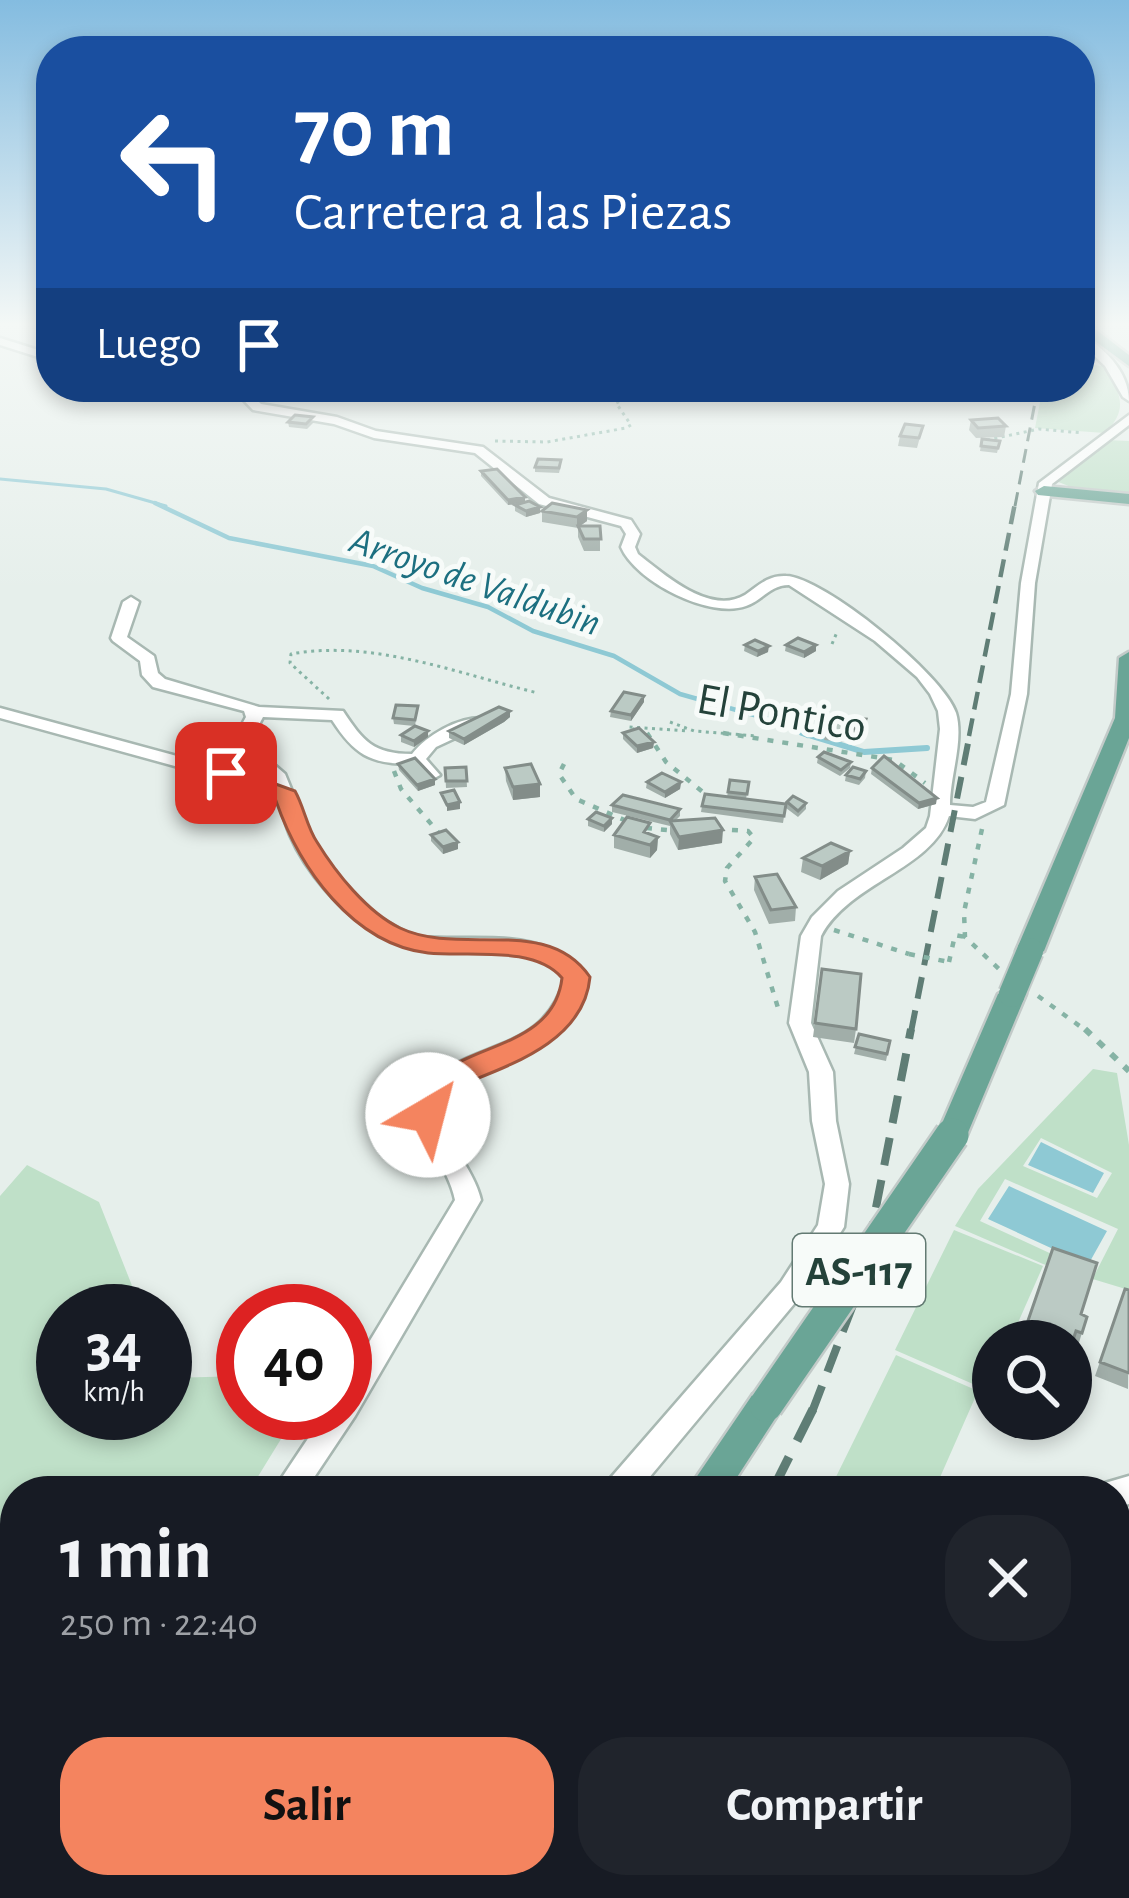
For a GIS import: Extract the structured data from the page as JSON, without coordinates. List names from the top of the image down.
{
  "streets": {
    "main road": ["AS-117"],
    "path": ["El Pontico"]
  },
  "water": ["Arroyo de Valdubin"],
  "page": {
    "turn": ["70 m", "Carretera a las Piezas"],
    "then": "Luego",
    "speed": "34 km/h",
    "limit": "40",
    "heading": ["1 min", "250 m · 22:40"],
    "buttons": ["Salir", "Compartir"]
  }
}
